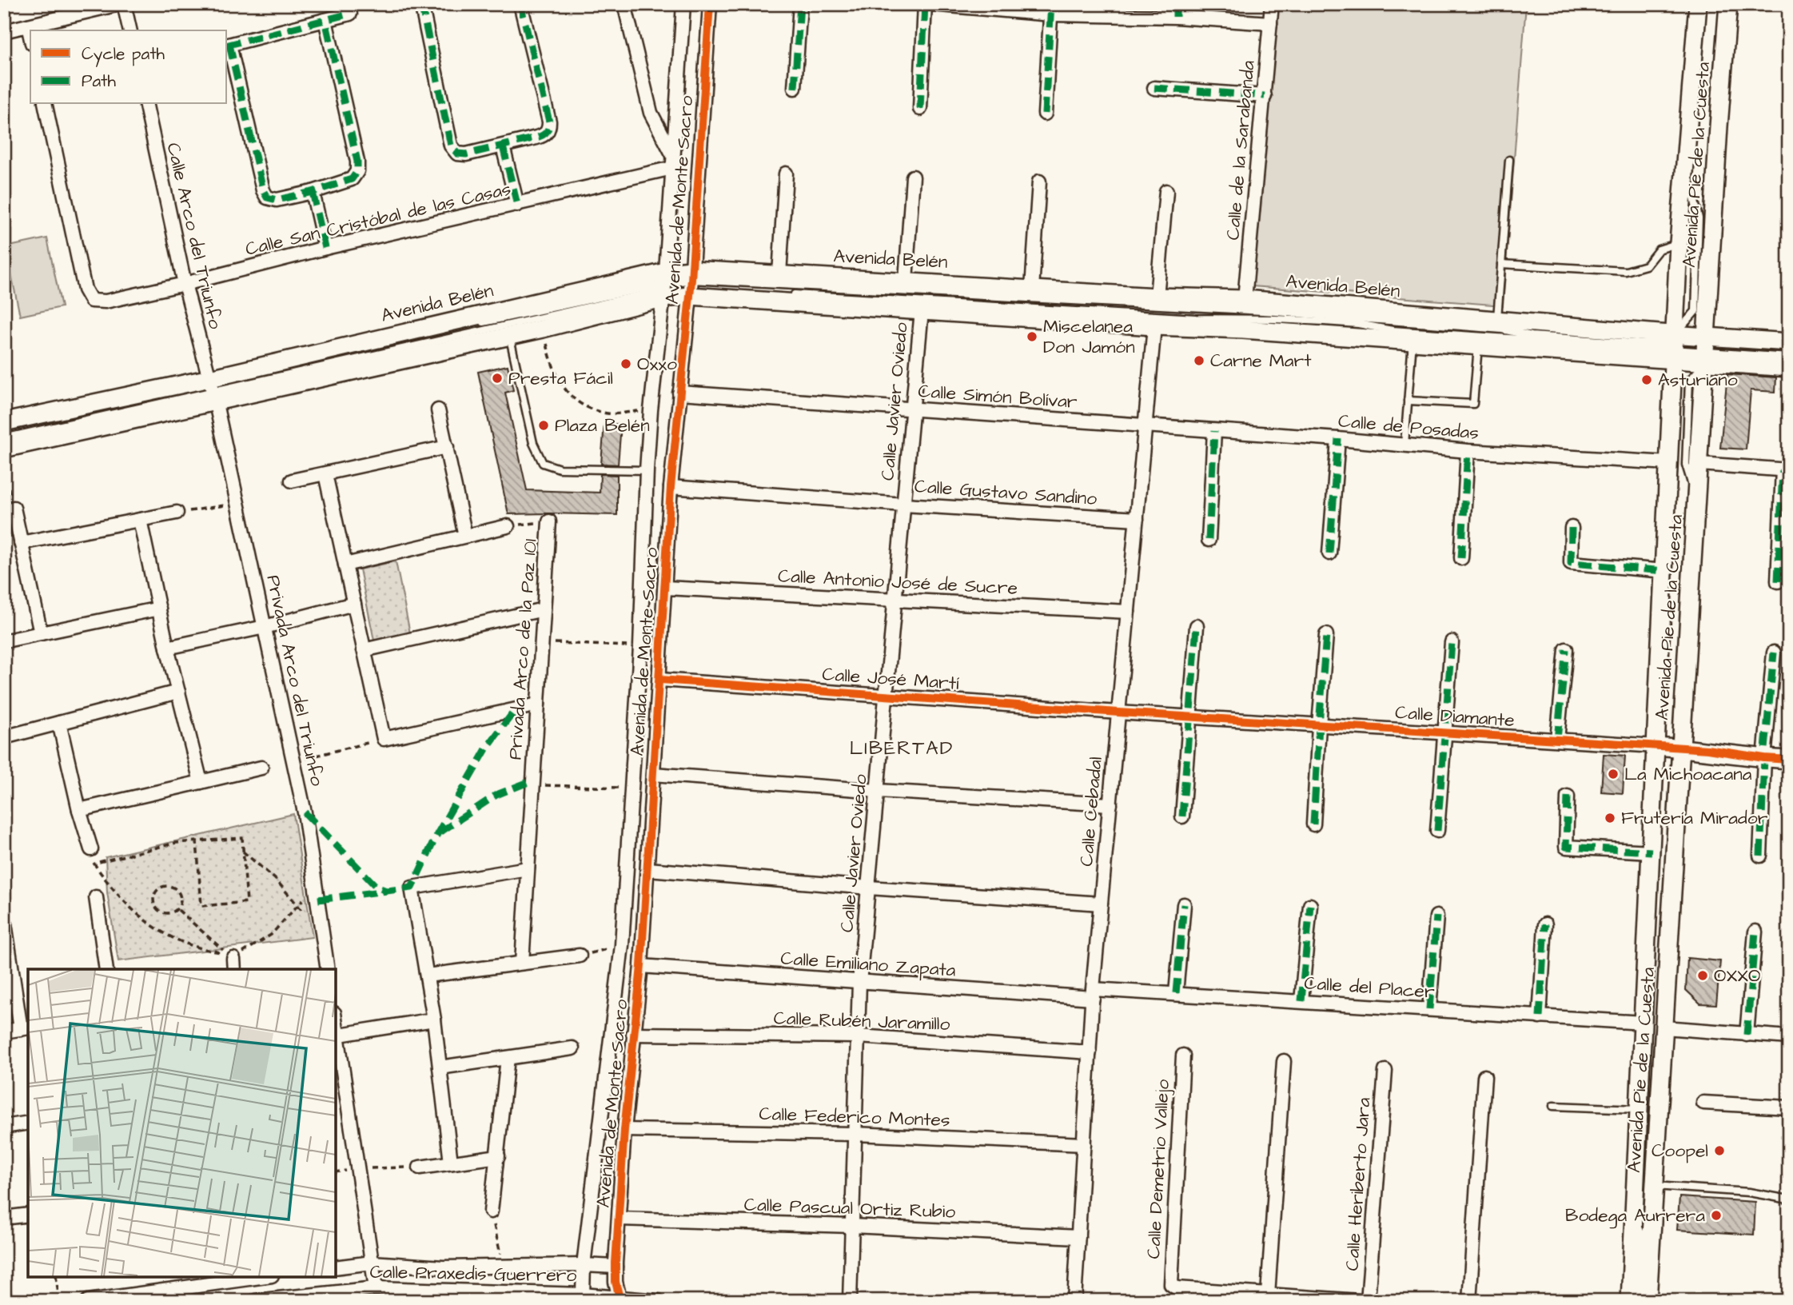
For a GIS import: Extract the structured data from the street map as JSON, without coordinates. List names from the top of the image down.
{
  "streets": {
    "main road": ["Avenida Pie de la Cuesta", "Avenida Belén", "Calle Diamante"],
    "street": [
      "Calle de la Sarabanda",
      "Avenida de Monte Sacro",
      "Calle San Cristóbal de las Casas",
      "Calle Arco del Triunfo",
      "Calle Simón Bolívar",
      "Calle Javier Oviedo",
      "Calle de Posadas",
      "Calle Gustavo Sandino",
      "Calle Antonio José de Sucre",
      "Privada Arco de la Paz 101",
      "Calle José Martí",
      "Privada Arco del Triunfo",
      "Calle Cebadal",
      "Calle Emiliano Zapata",
      "Calle del Placer",
      "Calle Rubén Jaramillo",
      "Calle Federico Montes",
      "Calle Demetrio Vallejo",
      "Calle Heriberto Jara",
      "Calle Pascual Ortiz Rubio",
      "Calle Praxedis Guerrero"
    ]
  },
  "crossings": [
    ["Calle de la Sarabanda", "Avenida Belén"],
    ["Avenida Pie de la Cuesta", "Avenida Belén"],
    ["Avenida Pie de la Cuesta", "Calle de Posadas"],
    ["Avenida Pie de la Cuesta", "Calle Diamante"],
    ["Avenida Pie de la Cuesta", "Calle del Placer"],
    ["Avenida de Monte Sacro", "Calle San Cristóbal de las Casas"],
    ["Avenida de Monte Sacro", "Avenida Belén"],
    ["Avenida de Monte Sacro", "Calle Simón Bolívar"],
    ["Avenida de Monte Sacro", "Calle Gustavo Sandino"],
    ["Avenida de Monte Sacro", "Calle Antonio José de Sucre"],
    ["Avenida de Monte Sacro", "Calle José Martí"],
    ["Avenida de Monte Sacro", "Calle Emiliano Zapata"],
    ["Avenida de Monte Sacro", "Calle Rubén Jaramillo"],
    ["Avenida de Monte Sacro", "Calle Federico Montes"],
    ["Avenida de Monte Sacro", "Calle Pascual Ortiz Rubio"],
    ["Avenida de Monte Sacro", "Calle Praxedis Guerrero"],
    ["Calle San Cristóbal de las Casas", "Calle Arco del Triunfo"],
    ["Calle Arco del Triunfo", "Avenida Belén"],
    ["Calle Arco del Triunfo", "Privada Arco del Triunfo"],
    ["Avenida Belén", "Calle Javier Oviedo"],
    ["Avenida Belén", "Privada Arco del Triunfo"],
    ["Avenida Belén", "Calle Cebadal"],
    ["Calle Simón Bolívar", "Calle Javier Oviedo"],
    ["Calle Simón Bolívar", "Calle de Posadas"],
    ["Calle Simón Bolívar", "Calle Cebadal"],
    ["Calle Javier Oviedo", "Calle Gustavo Sandino"],
    ["Calle Javier Oviedo", "Calle Antonio José de Sucre"],
    ["Calle Javier Oviedo", "Calle José Martí"],
    ["Calle Javier Oviedo", "Calle Emiliano Zapata"],
    ["Calle Javier Oviedo", "Calle Rubén Jaramillo"],
    ["Calle Javier Oviedo", "Calle Federico Montes"],
    ["Calle Javier Oviedo", "Calle Pascual Ortiz Rubio"],
    ["Calle de Posadas", "Calle Cebadal"],
    ["Calle Gustavo Sandino", "Calle Cebadal"],
    ["Calle Antonio José de Sucre", "Calle Cebadal"],
    ["Calle José Martí", "Calle Diamante"],
    ["Calle José Martí", "Calle Cebadal"],
    ["Calle Diamante", "Calle Cebadal"],
    ["Calle Cebadal", "Calle Emiliano Zapata"],
    ["Calle Cebadal", "Calle del Placer"],
    ["Calle Cebadal", "Calle Rubén Jaramillo"],
    ["Calle Cebadal", "Calle Federico Montes"],
    ["Calle Cebadal", "Calle Pascual Ortiz Rubio"],
    ["Calle Emiliano Zapata", "Calle del Placer"]
  ],
  "districts": ["LIBERTAD"],
  "places": [
    "Miscelanea Don Jamón",
    "Carne Mart",
    "Oxxo",
    "Presta Fácil",
    "Asturiano",
    "Plaza Belén",
    "La Michoacana",
    "Frutería Mirador",
    "OXXO",
    "Coopel",
    "Bodega Aurrera"
  ],
  "legend": ["Cycle path", "Path"]
}
